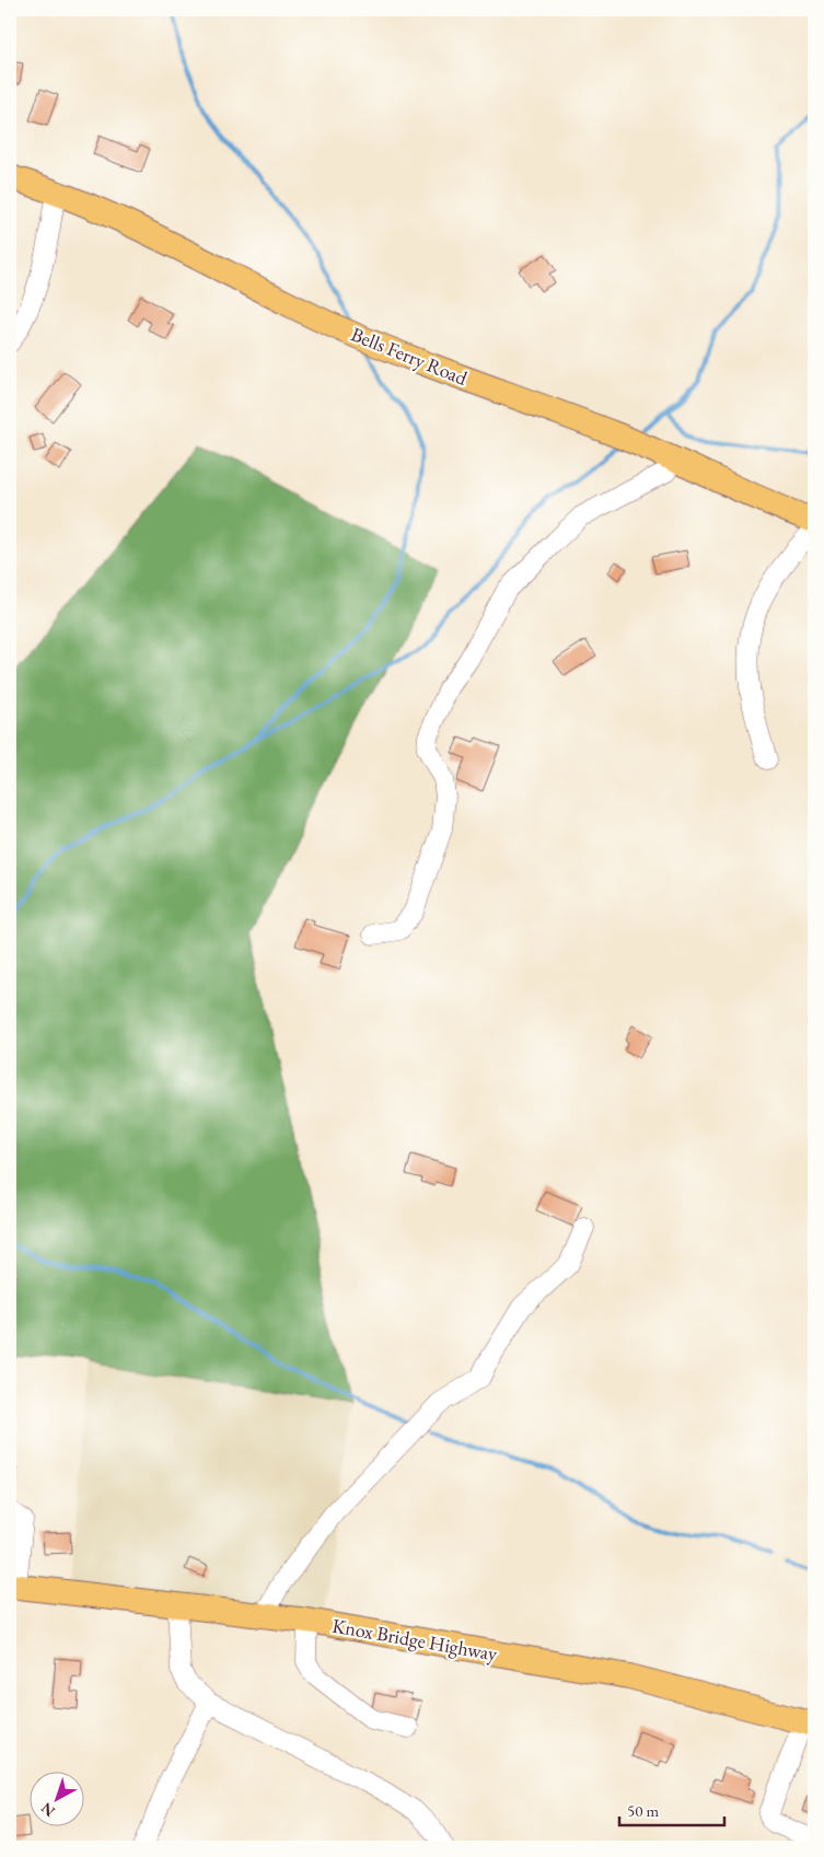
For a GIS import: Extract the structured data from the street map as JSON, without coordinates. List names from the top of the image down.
{
  "streets": {
    "main road": ["Bells Ferry Road", "Knox Bridge Highway"]
  },
  "scale_bar": "50 m",
  "north": "bottom left"
}
